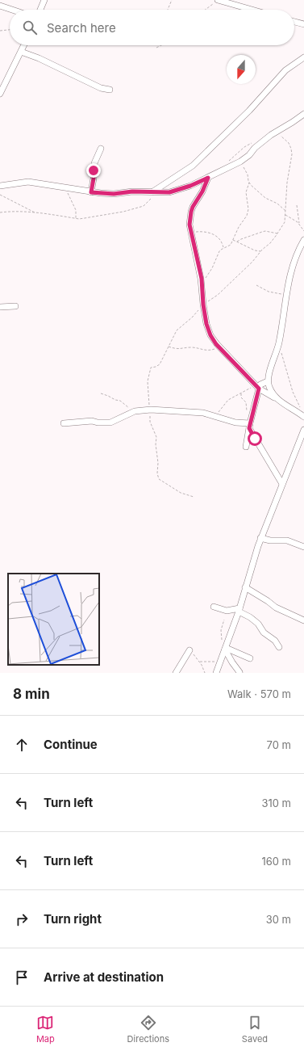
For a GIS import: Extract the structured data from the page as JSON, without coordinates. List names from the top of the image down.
{
  "north": "bottom",
  "page": {
    "search": "Search here",
    "heading": ["8 min", "Walk · 570 m"],
    "list": [
      ["Continue", "70 m"],
      ["Turn left", "310 m"],
      ["Turn left", "160 m"],
      ["Turn right", "30 m"],
      "Arrive at destination"
    ],
    "nav": ["Map", "Directions", "Saved"]
  }
}
